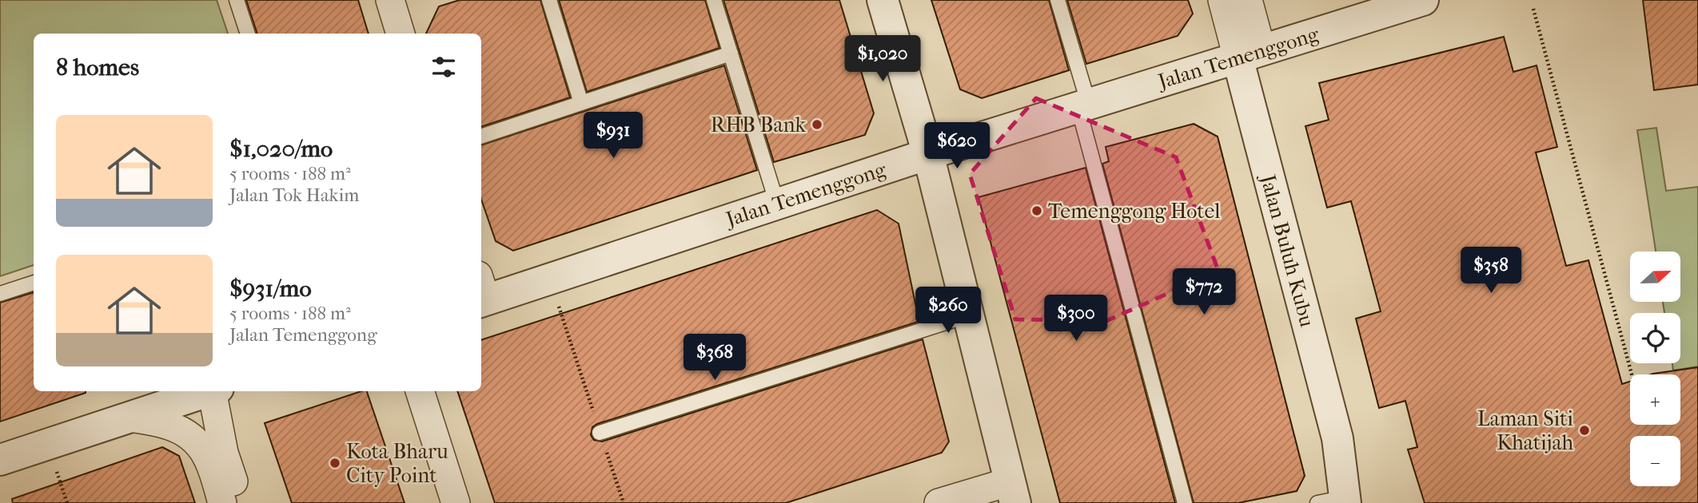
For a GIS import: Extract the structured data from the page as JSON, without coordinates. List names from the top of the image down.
{
  "streets": {
    "street": ["Jalan Temenggong", "Jalan Buluh Kubu"]
  },
  "crossings": [
    ["Jalan Temenggong", "Jalan Buluh Kubu"]
  ],
  "places": [
    "RHB Bank",
    "Temenggong Hotel",
    "Laman Siti Khatijah",
    "Kota Bharu City Point"
  ],
  "north": "right",
  "page": {
    "heading": "8 homes",
    "price": [
      "$1,020",
      "$931",
      "$620",
      "$358",
      "$772",
      "$260",
      "$300",
      "$368"
    ],
    "list": [
      {
        "name": "$1,020/mo",
        "note": "5 rooms · 188 m² · Jalan Tok Hakim"
      },
      {
        "name": "$931/mo",
        "note": "5 rooms · 188 m² · Jalan Temenggong"
      }
    ],
    "map_buttons": ["+", "−"]
  }
}
